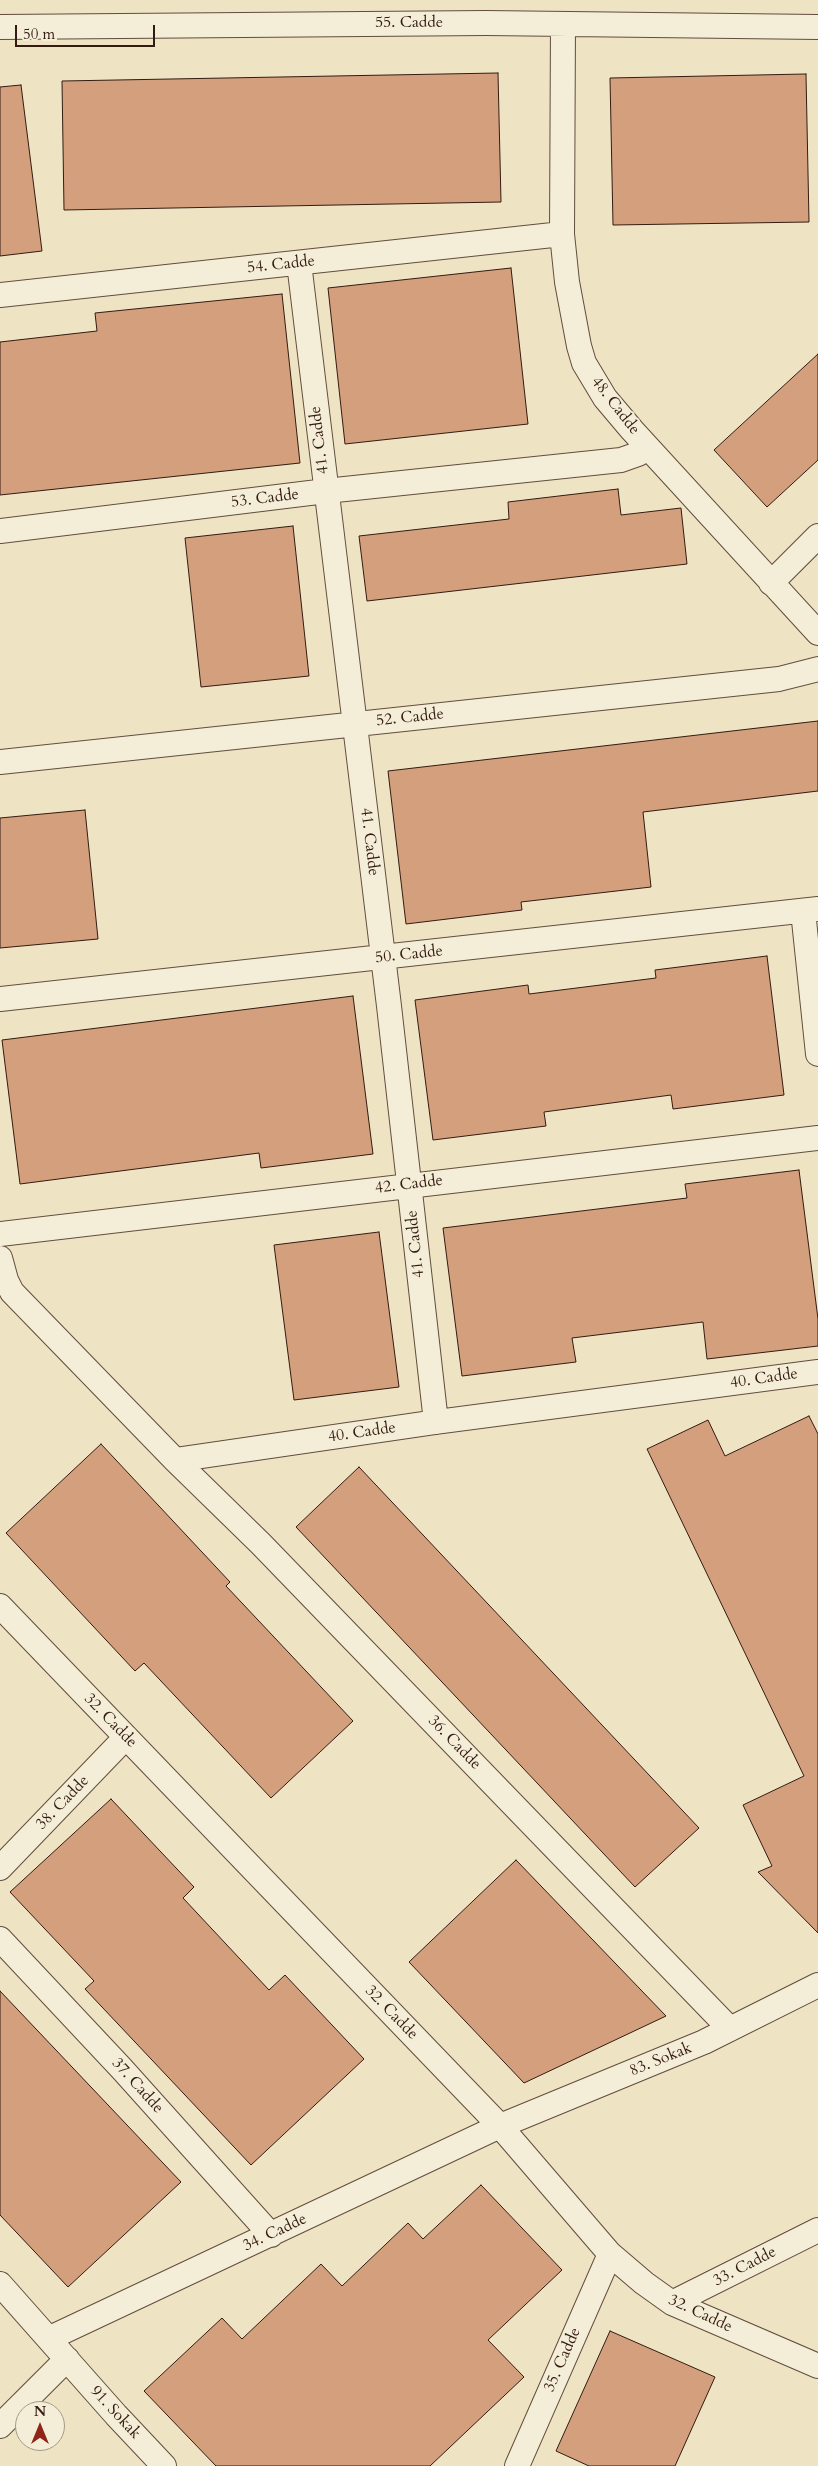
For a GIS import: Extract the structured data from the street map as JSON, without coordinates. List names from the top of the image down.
{
  "streets": {
    "street": [
      "55. Cadde",
      "54. Cadde",
      "48. Cadde",
      "41. Cadde",
      "53. Cadde",
      "52. Cadde",
      "50. Cadde",
      "42. Cadde",
      "40. Cadde",
      "32. Cadde",
      "36. Cadde",
      "38. Cadde",
      "83. Sokak",
      "37. Cadde",
      "34. Cadde",
      "33. Cadde",
      "35. Cadde",
      "91. Sokak"
    ]
  },
  "crossings": [
    ["55. Cadde", "48. Cadde"],
    ["54. Cadde", "48. Cadde"],
    ["54. Cadde", "41. Cadde"],
    ["48. Cadde", "53. Cadde"],
    ["41. Cadde", "53. Cadde"],
    ["41. Cadde", "52. Cadde"],
    ["41. Cadde", "50. Cadde"],
    ["41. Cadde", "42. Cadde"],
    ["41. Cadde", "40. Cadde"],
    ["40. Cadde", "36. Cadde"],
    ["32. Cadde", "38. Cadde"],
    ["32. Cadde", "83. Sokak"],
    ["32. Cadde", "34. Cadde"],
    ["32. Cadde", "33. Cadde"],
    ["32. Cadde", "35. Cadde"],
    ["36. Cadde", "83. Sokak"],
    ["83. Sokak", "34. Cadde"],
    ["37. Cadde", "34. Cadde"],
    ["34. Cadde", "91. Sokak"]
  ],
  "scale_bar": "50 m",
  "north": "top"
}
